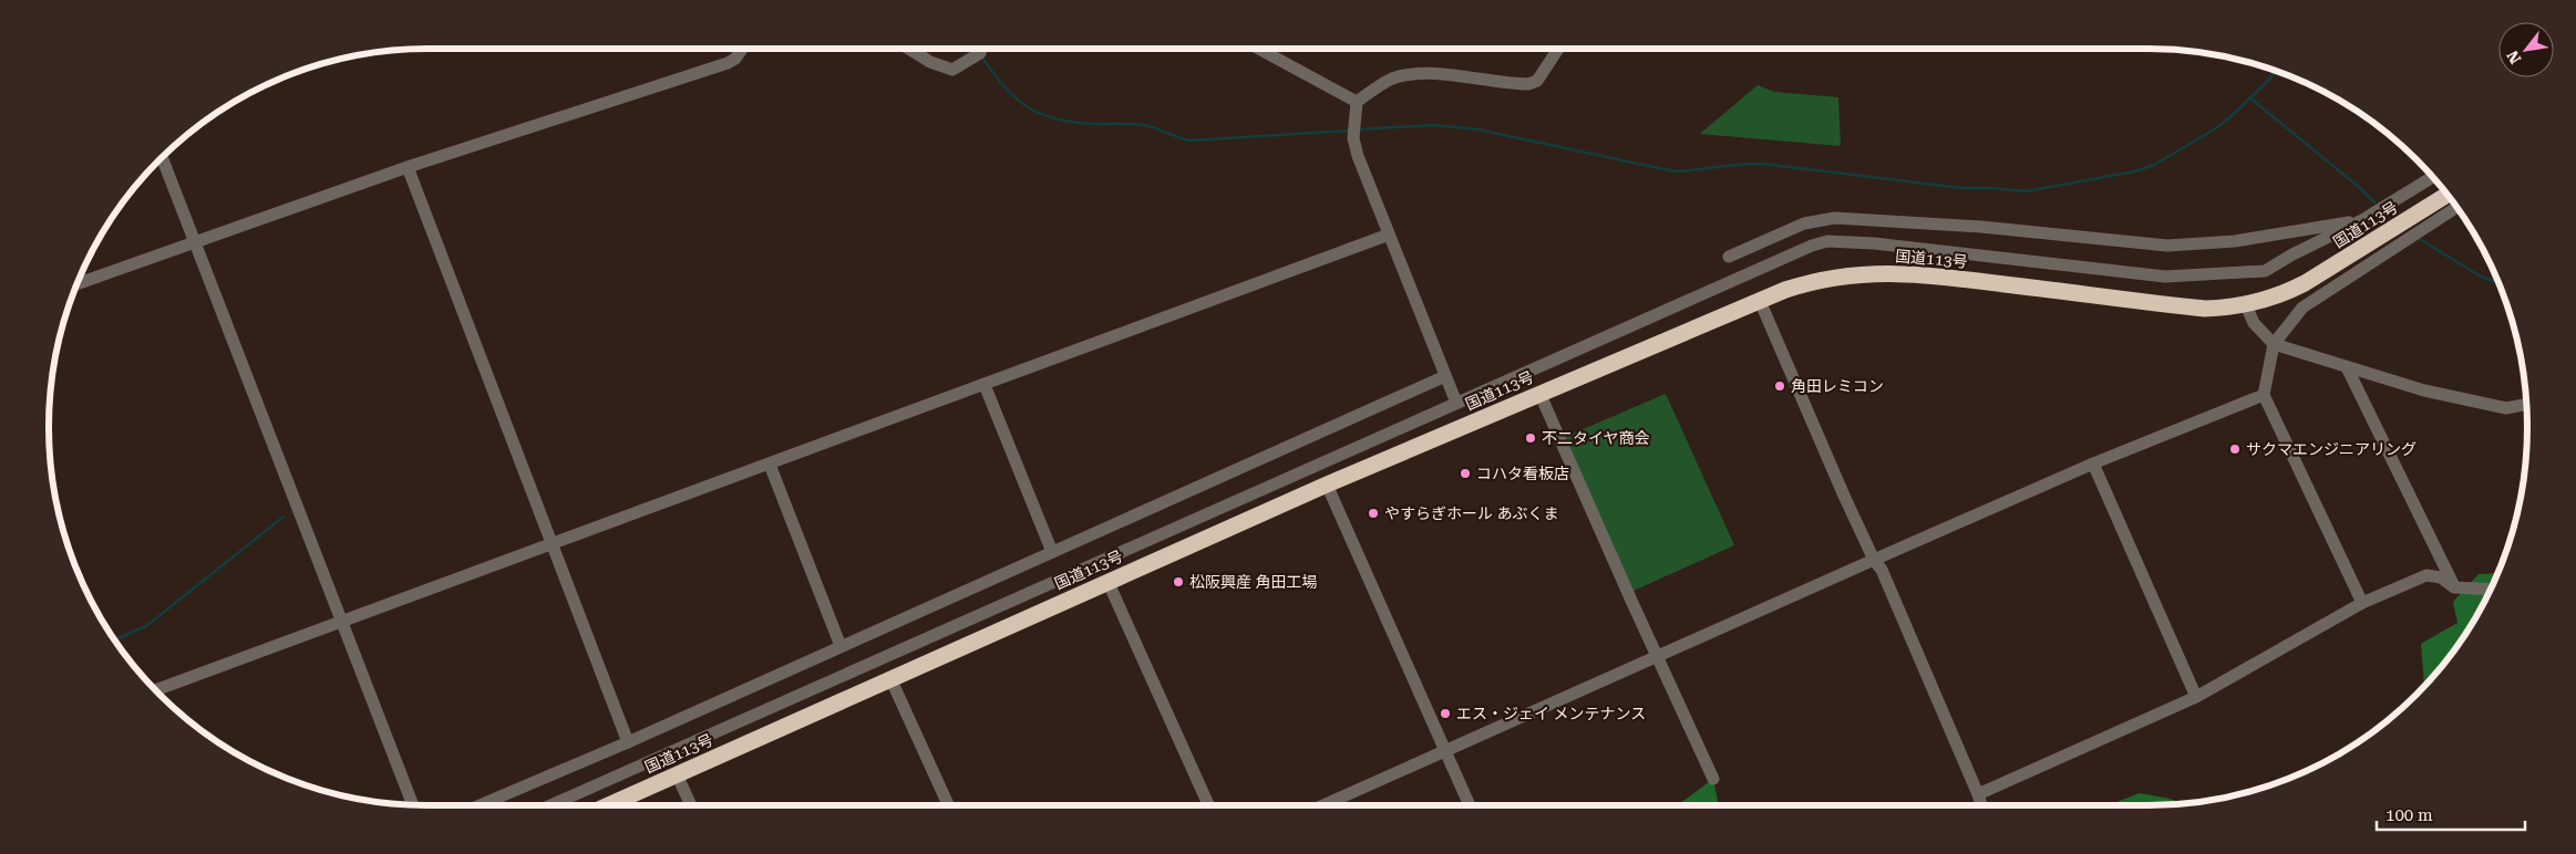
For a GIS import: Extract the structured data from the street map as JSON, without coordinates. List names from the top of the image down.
{
  "streets": {
    "highway": ["国道113号"]
  },
  "places": [
    "角田レミコン",
    "不二タイヤ商会",
    "サクマエンジニアリング",
    "コハタ看板店",
    "やすらぎホール あぶくま",
    "松阪興産 角田工場",
    "エス・ジェイ メンテナンス"
  ],
  "scale_bar": "100 m",
  "north": "bottom left"
}
